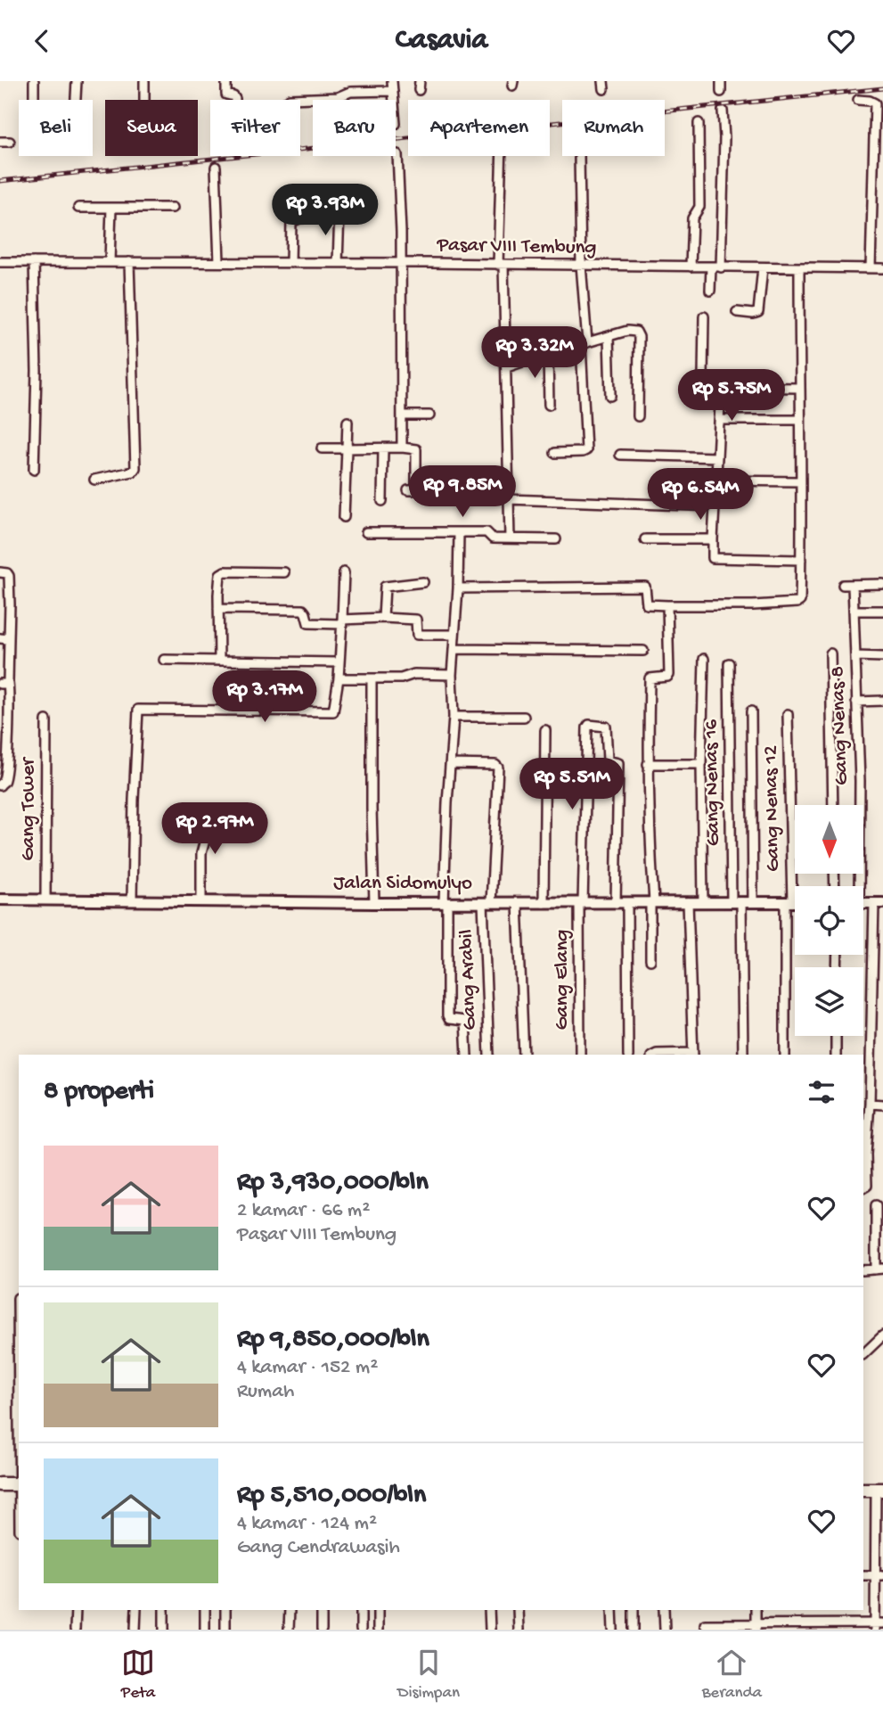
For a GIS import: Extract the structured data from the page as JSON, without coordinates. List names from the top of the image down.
{
  "streets": {
    "street": [
      "Pasar VIII Tembung",
      "Gang Nenas 8",
      "Gang Nenas 16",
      "Gang Nenas 12",
      "Gang Tower",
      "Jalan Sidomulyo",
      "Gang Arabil",
      "Gang Elang"
    ]
  },
  "crossings": [
    ["Gang Nenas 16", "Jalan Sidomulyo"],
    ["Gang Nenas 12", "Jalan Sidomulyo"],
    ["Gang Tower", "Jalan Sidomulyo"],
    ["Jalan Sidomulyo", "Gang Arabil"],
    ["Jalan Sidomulyo", "Gang Elang"]
  ],
  "north": "bottom",
  "page": {
    "header": "Casavia",
    "chip": [
      "Beli",
      "Sewa",
      "Filter",
      "Baru",
      "Apartemen",
      "Rumah"
    ],
    "price": [
      "Rp 3.93M",
      "Rp 3.32M",
      "Rp 5.75M",
      "Rp 9.85M",
      "Rp 6.54M",
      "Rp 3.17M",
      "Rp 5.51M",
      "Rp 2.97M"
    ],
    "heading": "8 properti",
    "list": [
      {
        "name": "Rp 3,930,000/bln",
        "note": "2 kamar · 66 m² · Pasar VIII Tembung"
      },
      {
        "name": "Rp 9,850,000/bln",
        "note": "4 kamar · 152 m² · Rumah"
      },
      {
        "name": "Rp 5,510,000/bln",
        "note": "4 kamar · 124 m² · Gang Cendrawasih"
      }
    ],
    "tabs": ["Peta", "Disimpan", "Beranda"]
  }
}
